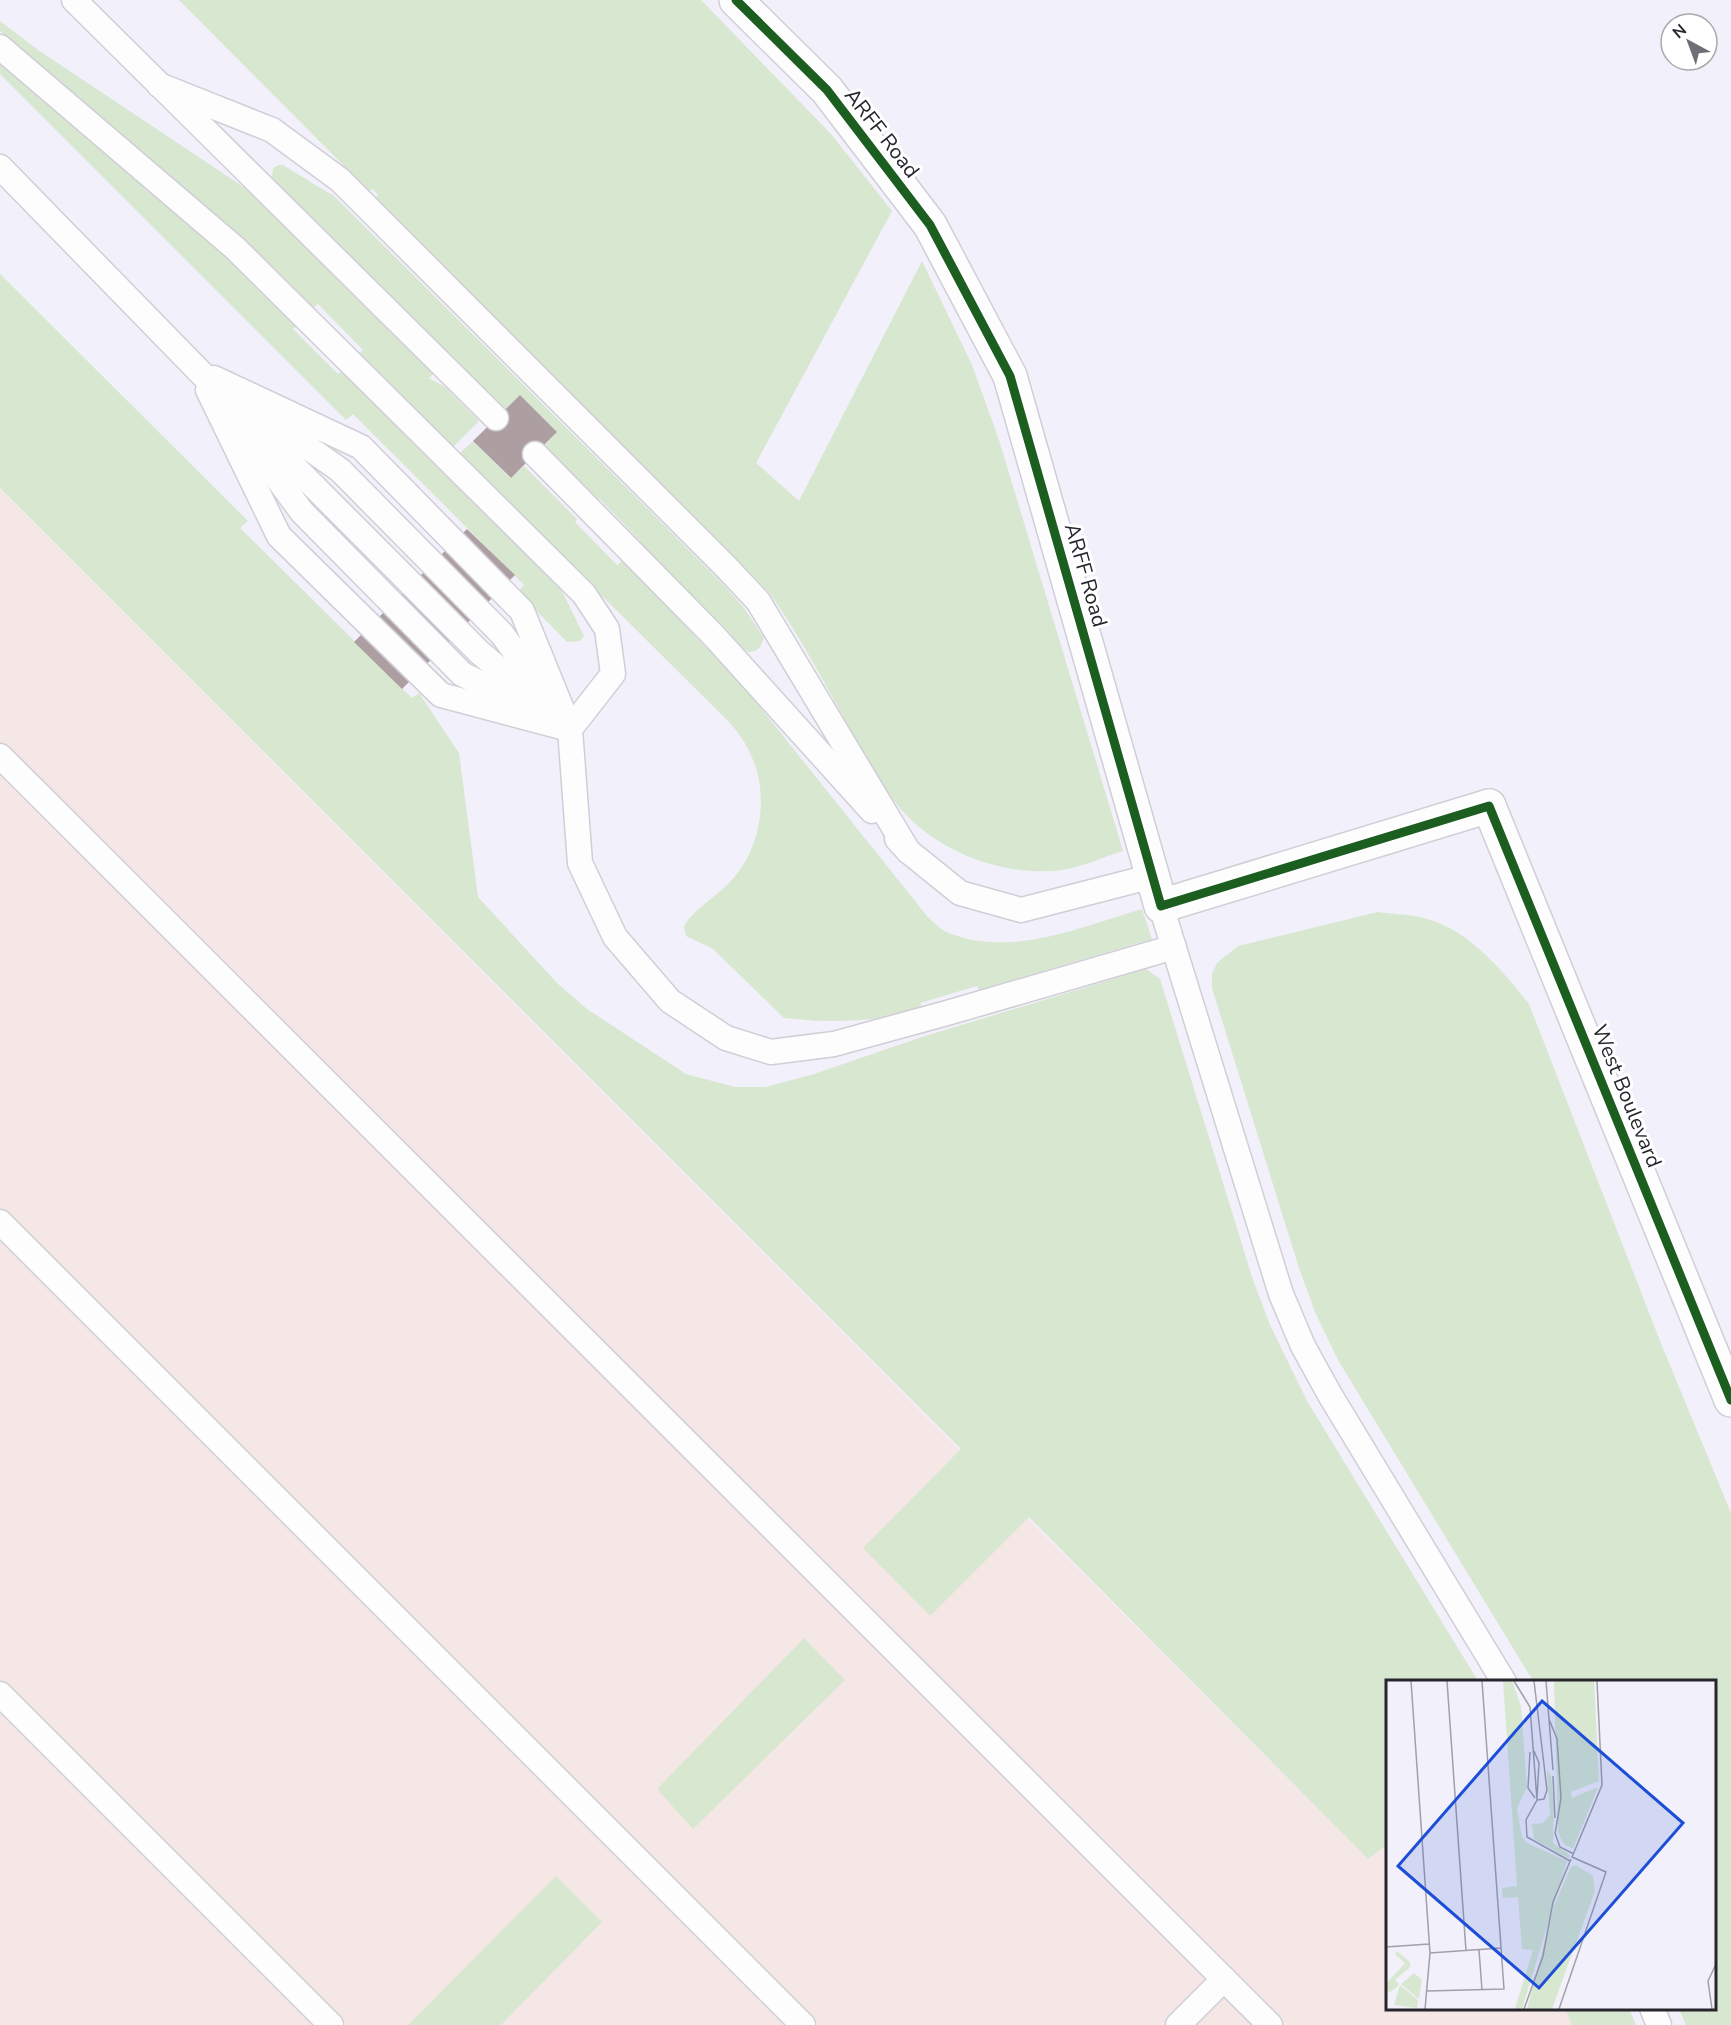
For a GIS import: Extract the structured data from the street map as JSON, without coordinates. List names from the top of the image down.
{
  "streets": {
    "street": ["ARFF Road", "West Boulevard"]
  },
  "crossings": [
    ["ARFF Road", "West Boulevard"]
  ],
  "north": "top left"
}
